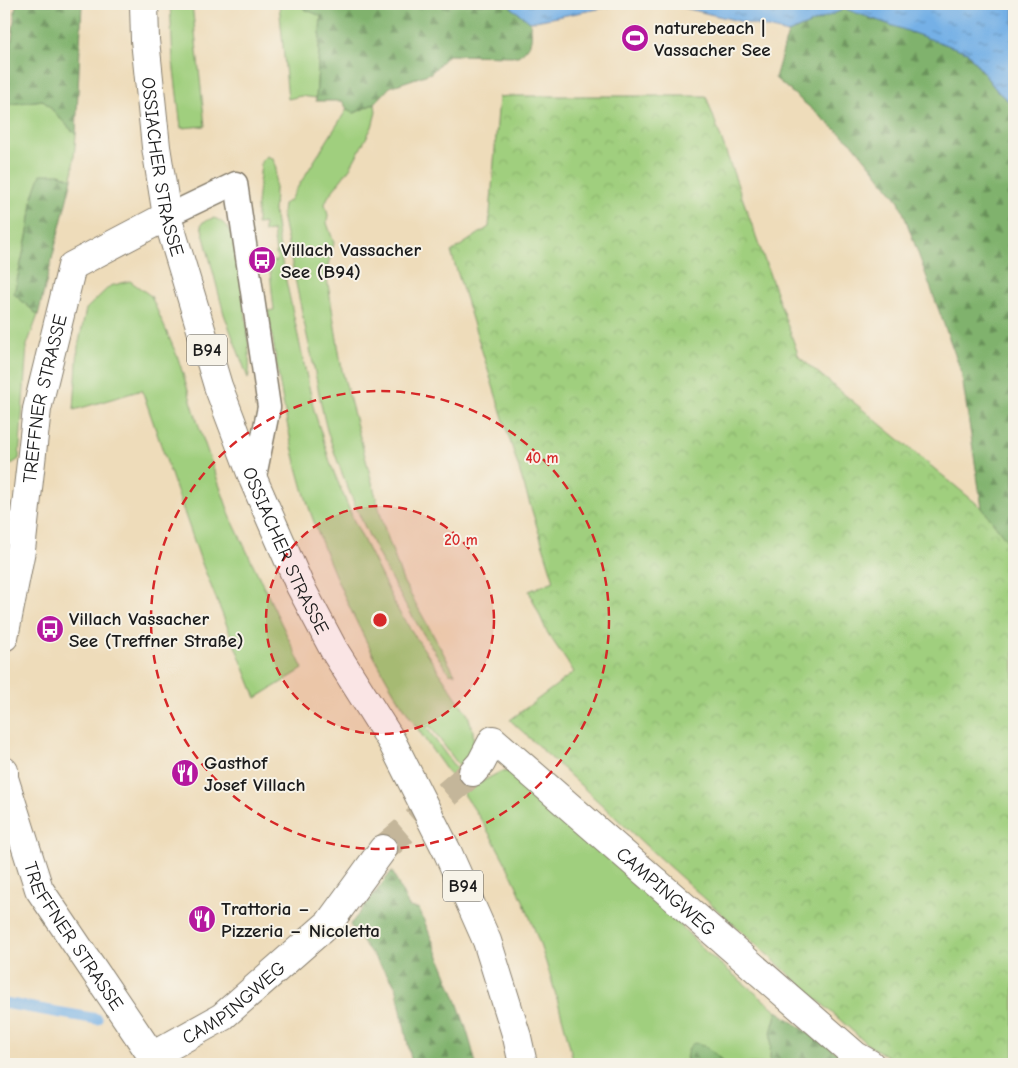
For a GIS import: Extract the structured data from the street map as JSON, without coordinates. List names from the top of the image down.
{
  "streets": {
    "street": [
      "OSSIACHER STRASSE",
      "B94",
      "TREFFNER STRASSE",
      "CAMPINGWEG"
    ]
  },
  "crossings": [
    ["OSSIACHER STRASSE", "B94"],
    ["OSSIACHER STRASSE", "TREFFNER STRASSE"],
    ["TREFFNER STRASSE", "CAMPINGWEG"]
  ],
  "places": {
    "sports": ["naturebeach | Vassacher See"],
    "bus stop": ["Villach Vassacher See (B94)", "Villach Vassacher See (Treffner Straße)"],
    "restaurant": ["Gasthof Josef Villach", "Trattoria – Pizzeria – Nicoletta"]
  },
  "rings": ["40 m", "20 m"]
}
